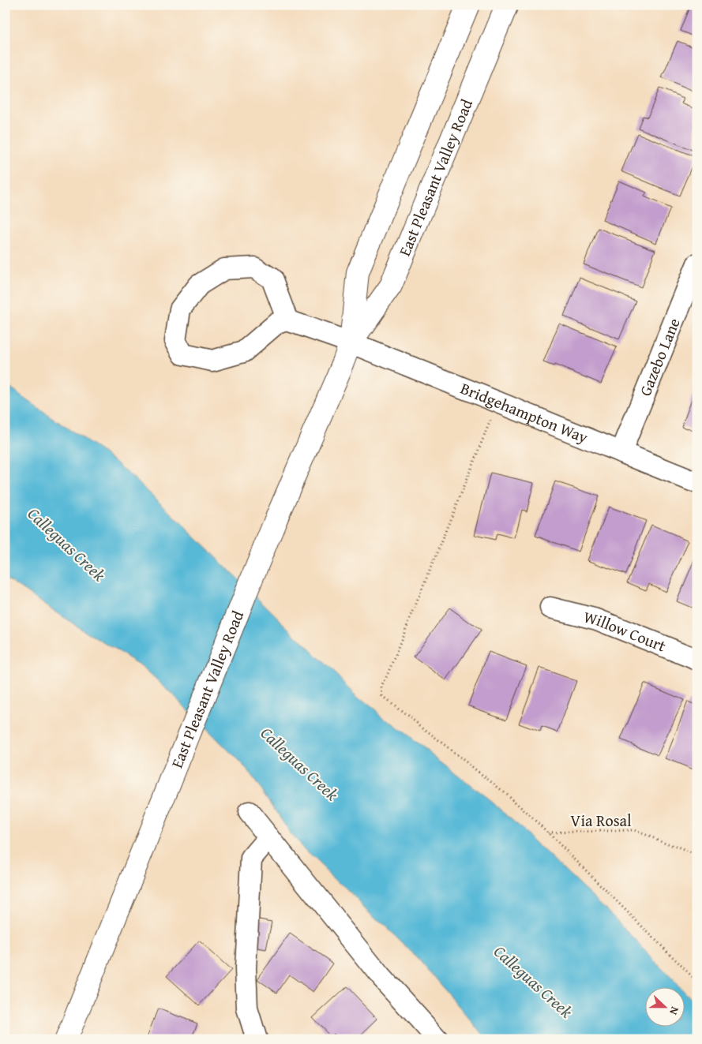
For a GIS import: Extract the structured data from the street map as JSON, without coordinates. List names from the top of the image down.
{
  "streets": {
    "main road": ["East Pleasant Valley Road"],
    "street": ["Gazebo Lane", "Bridgehampton Way", "Willow Court"],
    "path": ["Via Rosal"]
  },
  "crossings": [
    ["East Pleasant Valley Road", "Bridgehampton Way"],
    ["Gazebo Lane", "Bridgehampton Way"]
  ],
  "water": ["Calleguas Creek"],
  "north": "right"
}
